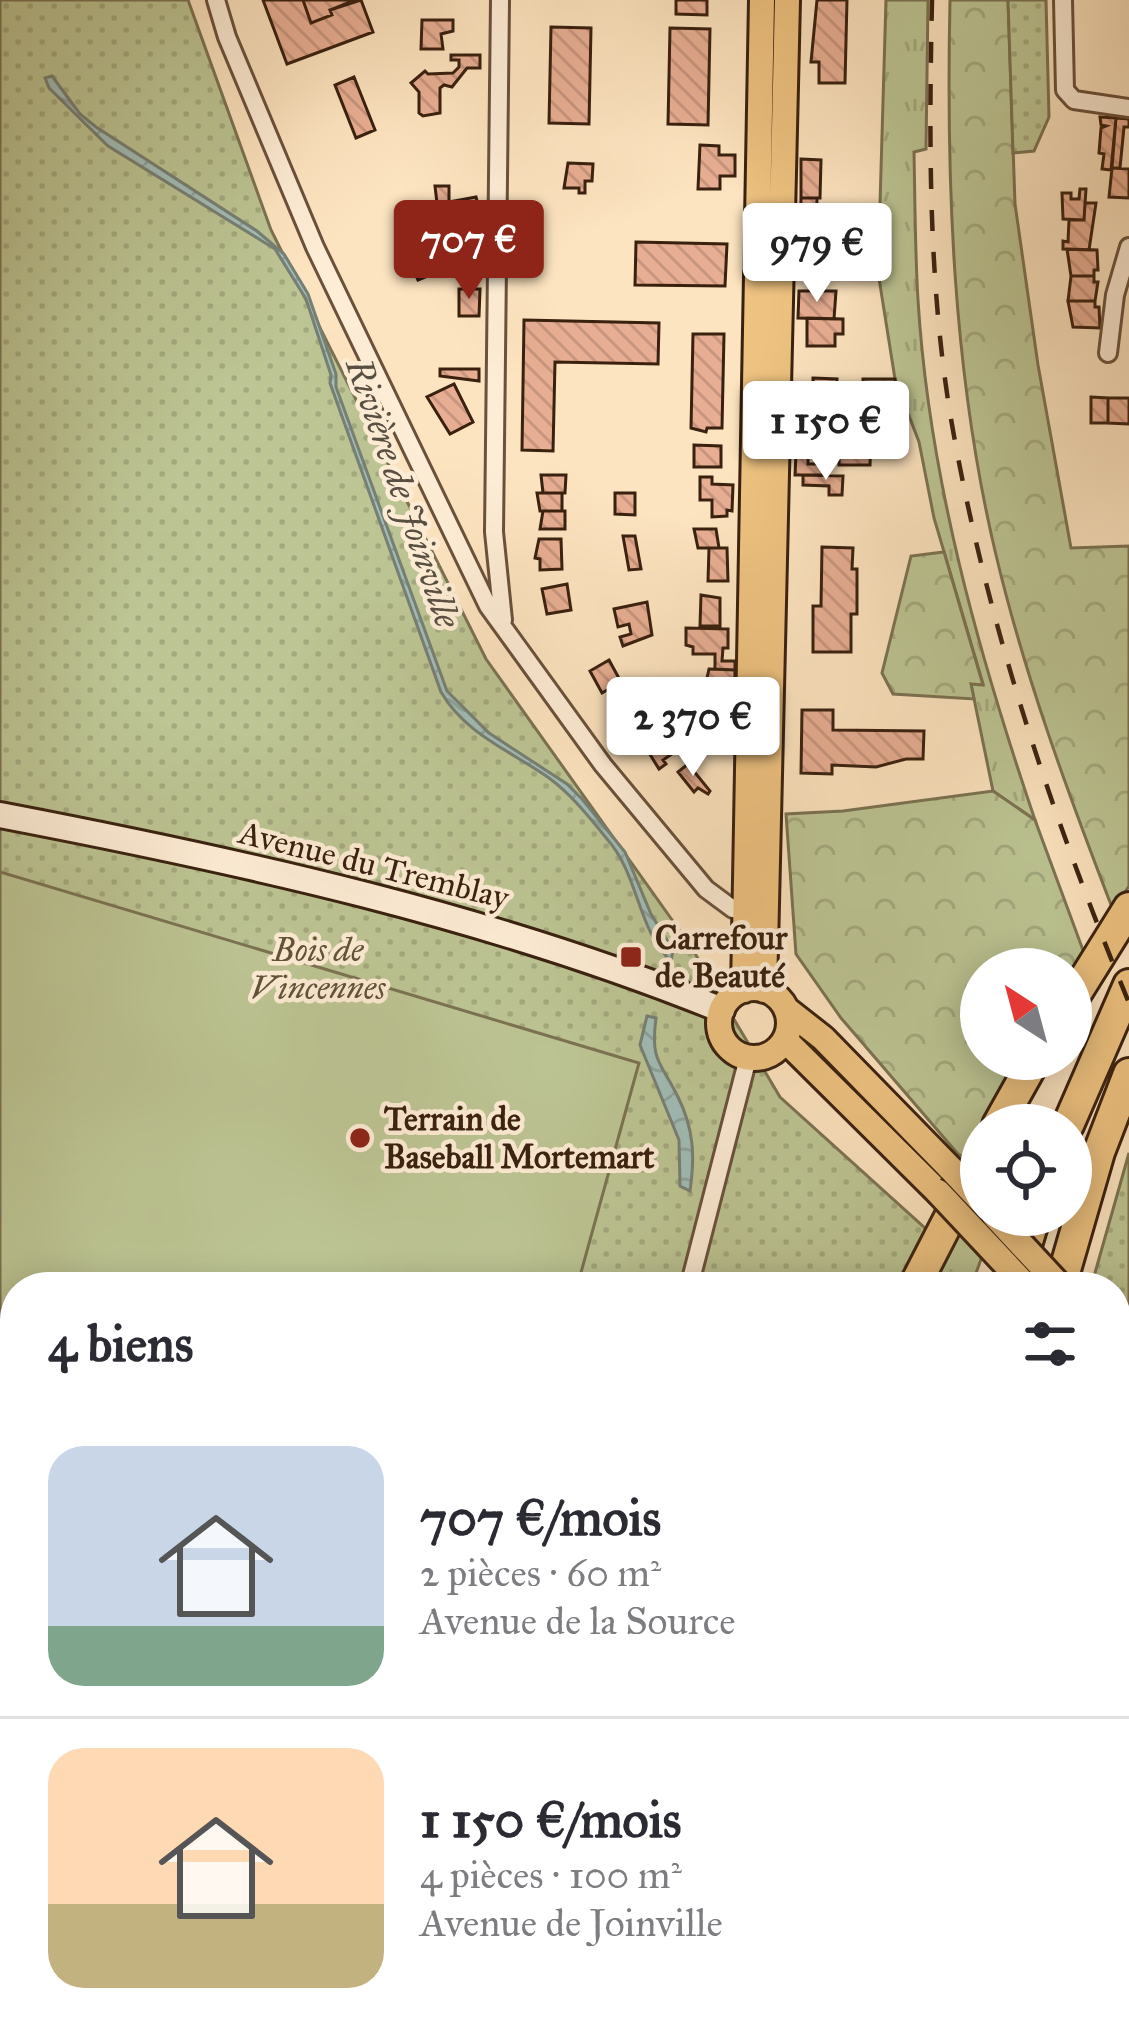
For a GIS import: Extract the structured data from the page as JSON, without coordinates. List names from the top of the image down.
{
  "streets": {
    "main road": ["Avenue du Tremblay"]
  },
  "water": ["Rivière de Joinville"],
  "parks": ["Bois de Vincennes"],
  "places": {
    "transit": ["Carrefour de Beauté"],
    "other": ["Terrain de Baseball Mortemart"]
  },
  "north": "top left",
  "page": {
    "price": [
      "707 €",
      "979 €",
      "1 150 €",
      "2 370 €"
    ],
    "heading": "4 biens",
    "list": [
      {
        "name": "707 €/mois",
        "note": "2 pièces · 60 m² · Avenue de la Source"
      },
      {
        "name": "1 150 €/mois",
        "note": "4 pièces · 100 m² · Avenue de Joinville"
      }
    ]
  }
}
